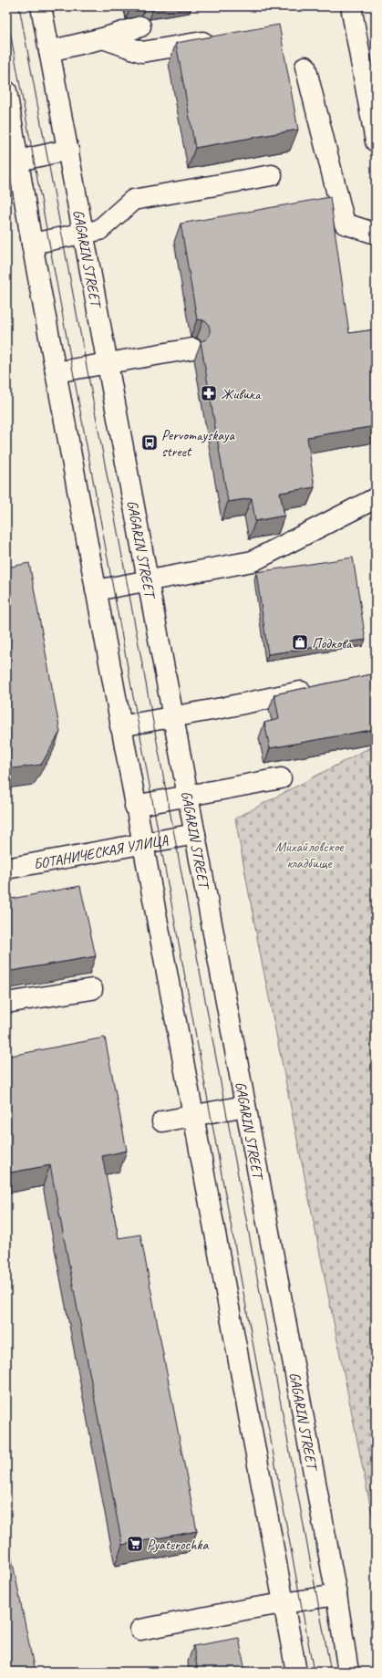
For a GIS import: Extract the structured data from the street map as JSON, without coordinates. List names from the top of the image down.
{
  "streets": {
    "main road": ["GAGARIN STREET", "БОТАНИЧЕСКАЯ УЛИЦА"]
  },
  "crossings": [
    ["GAGARIN STREET", "БОТАНИЧЕСКАЯ УЛИЦА"]
  ],
  "parks": ["Михайловское кладбище"],
  "places": {
    "pharmacy": ["Живика"],
    "bus stop": ["Pervomayskaya street"],
    "shop": ["Подкова"],
    "supermarket": ["Pyaterochka"]
  }
}
